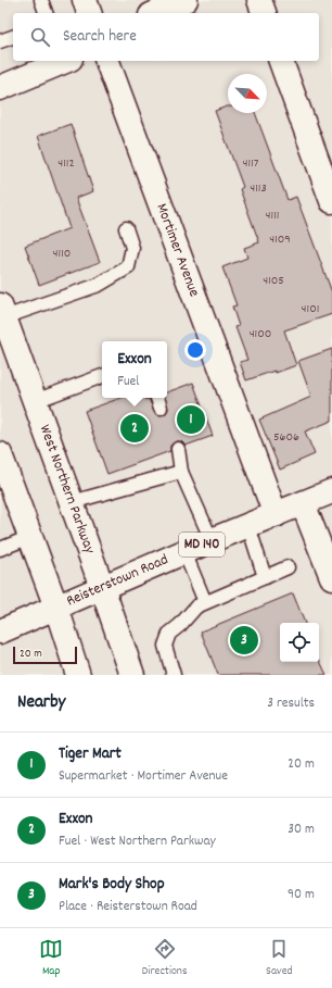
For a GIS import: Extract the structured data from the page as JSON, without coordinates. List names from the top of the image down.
{
  "streets": {
    "main road": [
      "Mortimer Avenue",
      "West Northern Parkway",
      "MD 140",
      "Reisterstown Road"
    ]
  },
  "crossings": [
    ["Mortimer Avenue", "Reisterstown Road"],
    ["West Northern Parkway", "Reisterstown Road"]
  ],
  "house_numbers": [
    "4112",
    "4117",
    "4113",
    "4111",
    "4109",
    "4110",
    "4105",
    "4101",
    "4100",
    "5606"
  ],
  "scale_bar": "20 m",
  "north": "bottom right",
  "page": {
    "search": "Search here",
    "popup": ["Exxon", "Fuel"],
    "pins": ["1", "2", "3"],
    "scale": "20 m",
    "heading": ["Nearby", "3 results"],
    "list": [
      {
        "mark": "1",
        "name": "Tiger Mart",
        "note": "Supermarket · Mortimer Avenue",
        "value": "20 m"
      },
      {
        "mark": "2",
        "name": "Exxon",
        "note": "Fuel · West Northern Parkway",
        "value": "30 m"
      },
      {
        "mark": "3",
        "name": "Mark's Body Shop",
        "note": "Place · Reisterstown Road",
        "value": "90 m"
      }
    ],
    "nav": ["Map", "Directions", "Saved"]
  }
}
